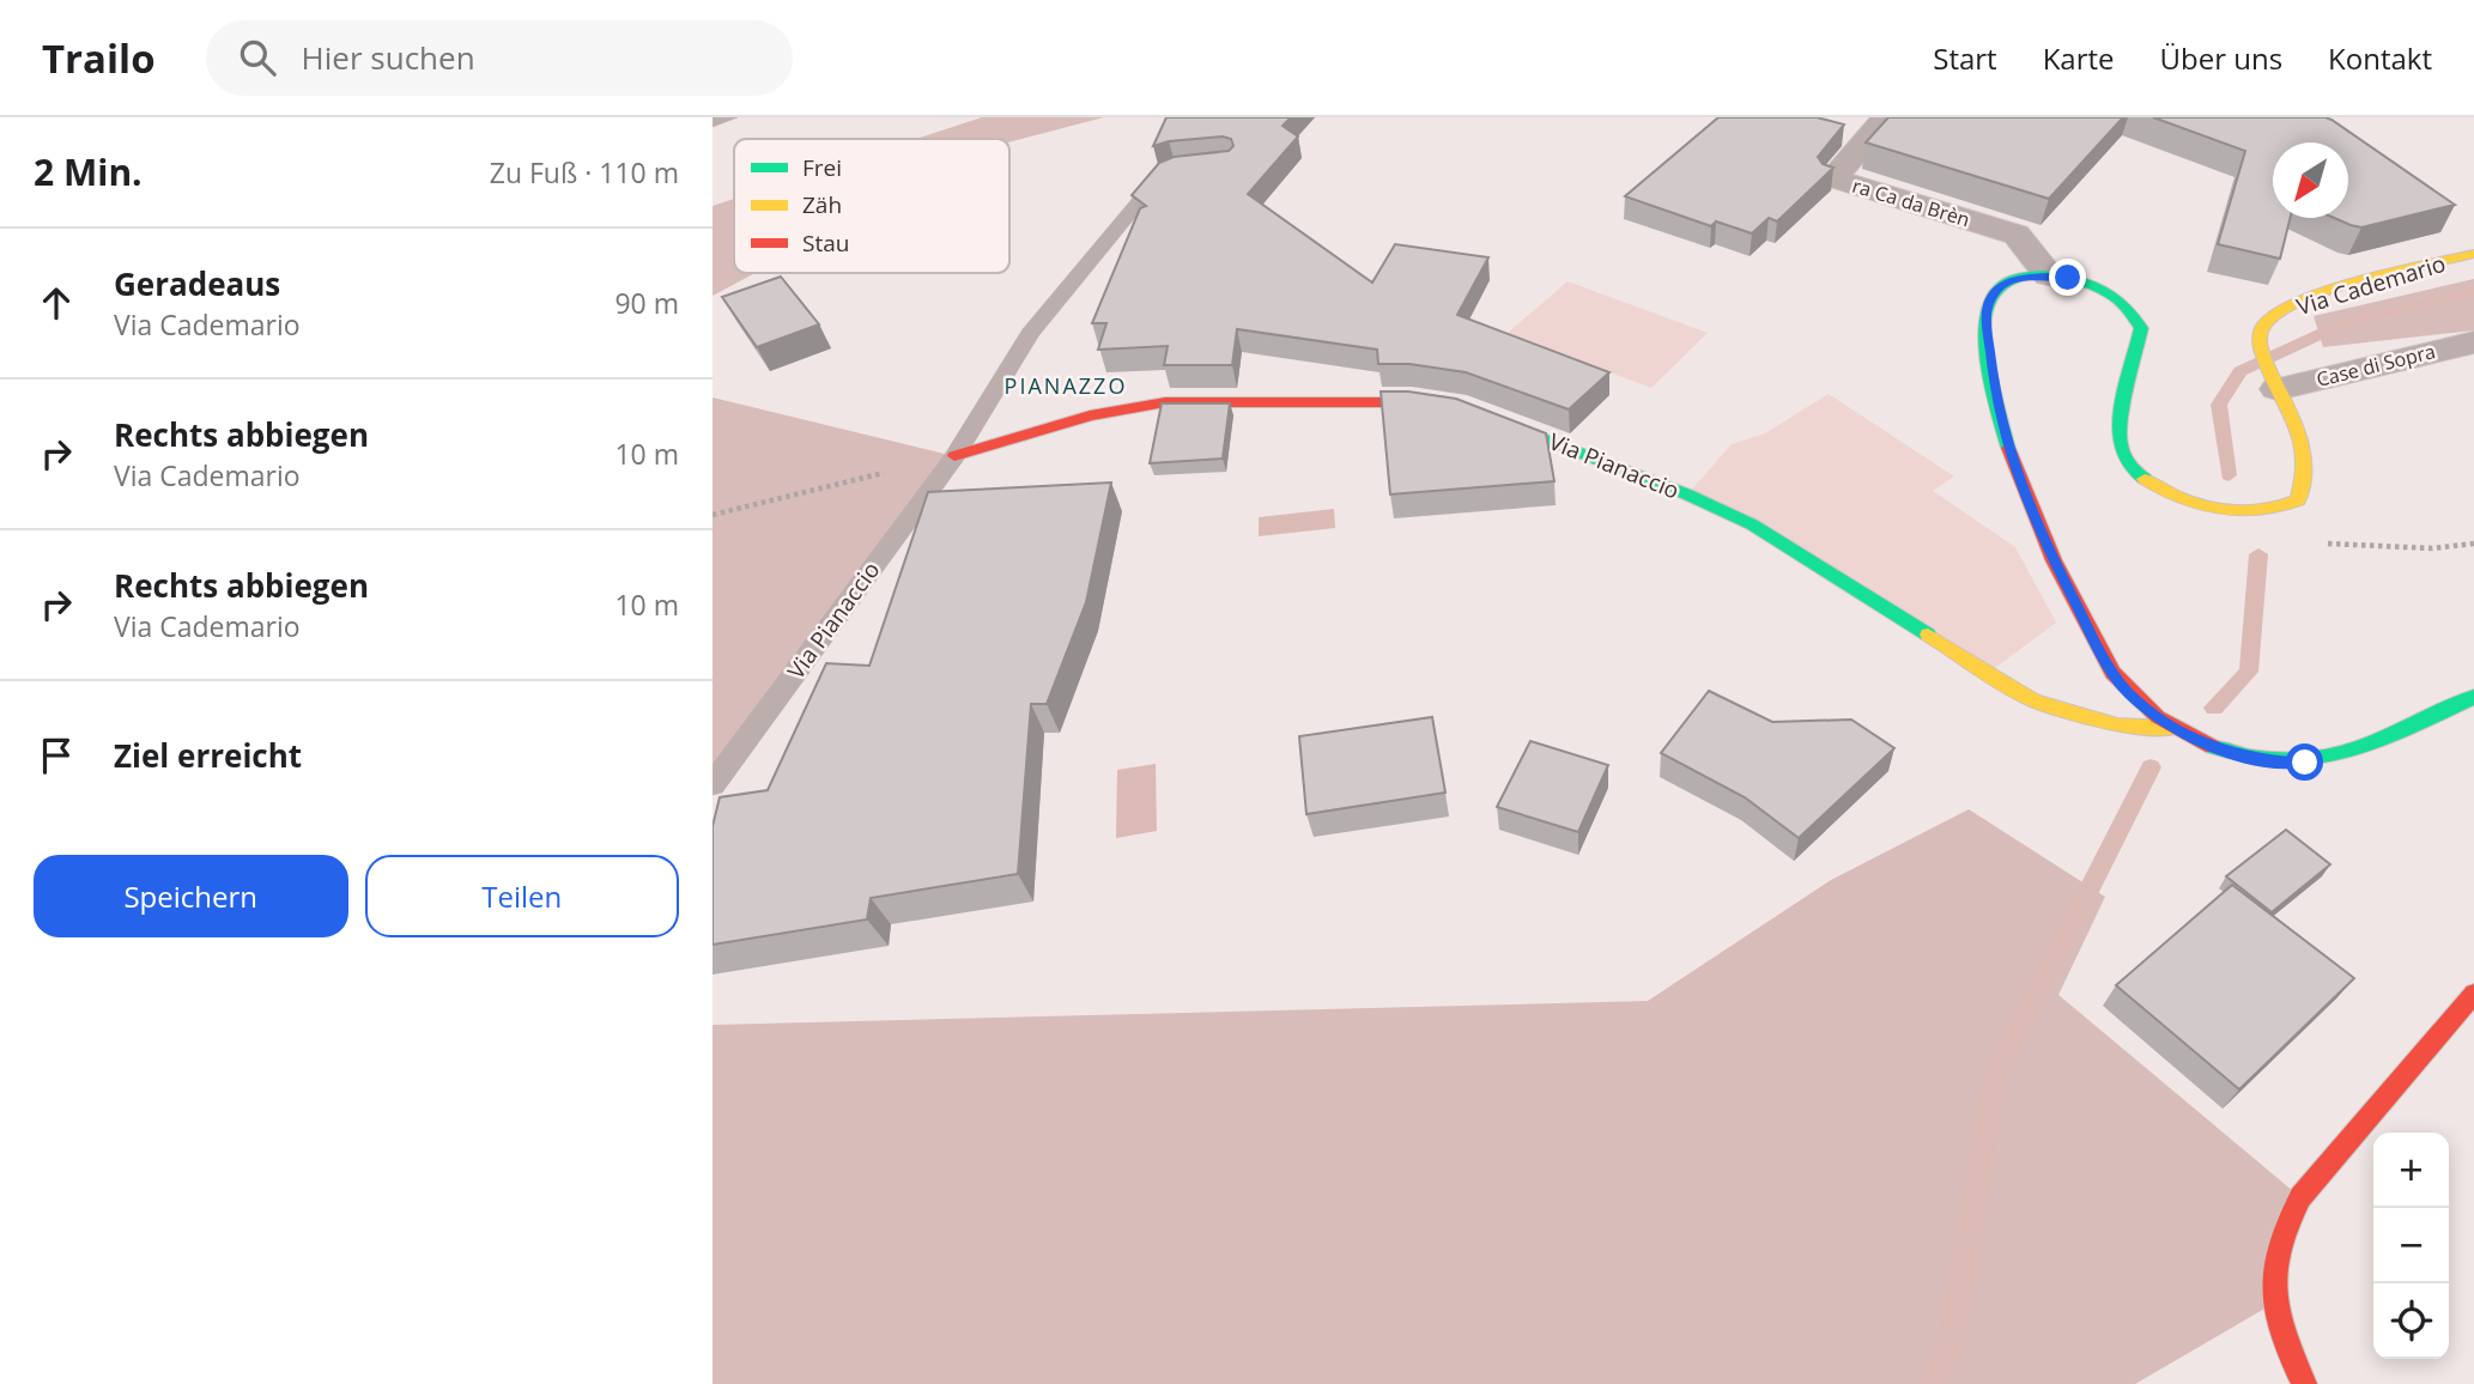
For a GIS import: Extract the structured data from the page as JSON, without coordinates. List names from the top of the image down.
{
  "streets": {
    "street": [
      "ra Ca da Brèn",
      "Via Cademario",
      "Case di Sopra",
      "Via Pianaccio"
    ]
  },
  "crossings": [
    ["ra Ca da Brèn", "Via Cademario"],
    ["Via Cademario", "Case di Sopra"],
    ["Via Cademario", "Via Pianaccio"]
  ],
  "districts": ["PIANAZZO"],
  "legend": ["Frei", "Zäh", "Stau"],
  "north": "bottom left",
  "page": {
    "header": "Trailo",
    "search": "Hier suchen",
    "nav": [
      "Start",
      "Karte",
      "Über uns",
      "Kontakt"
    ],
    "heading": ["2 Min.", "Zu Fuß · 110 m"],
    "list": [
      ["Geradeaus", "Via Cademario", "90 m"],
      ["Rechts abbiegen", "Via Cademario", "10 m"],
      ["Rechts abbiegen", "Via Cademario", "10 m"],
      "Ziel erreicht"
    ],
    "buttons": ["Speichern", "Teilen"],
    "map_buttons": ["+", "−"]
  }
}
